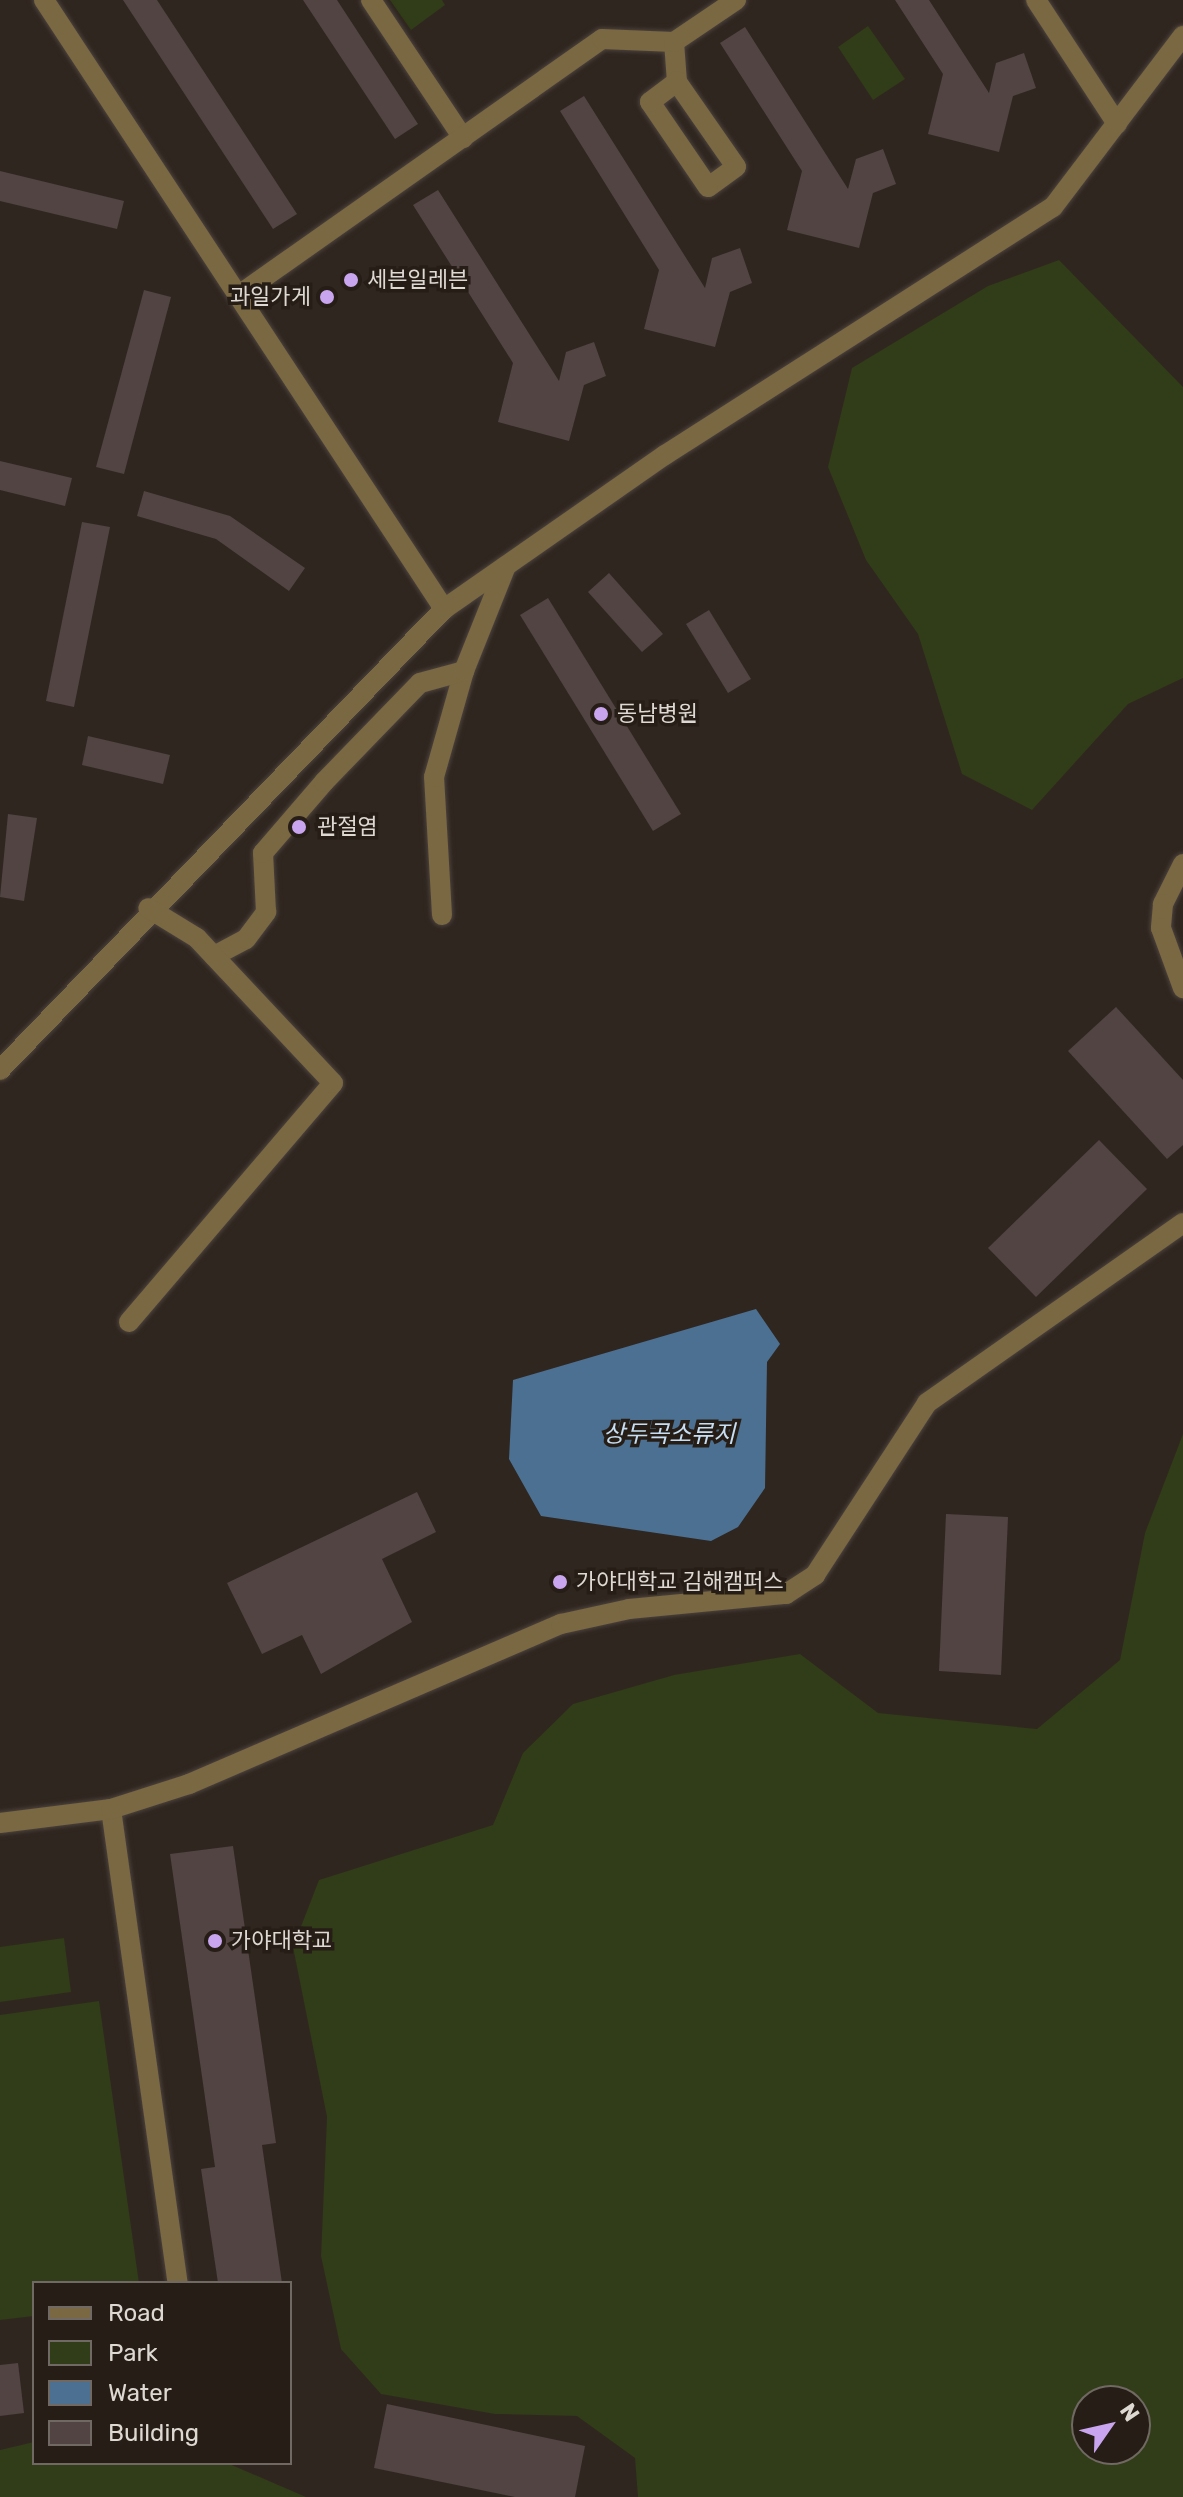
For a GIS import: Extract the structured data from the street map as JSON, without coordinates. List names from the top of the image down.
{
  "water": ["상두곡소류지"],
  "places": [
    "세븐일레븐",
    "과일가게",
    "동남병원",
    "관절염",
    "가야대학교 김해캠퍼스",
    "가야대학교"
  ],
  "legend": [
    "Road",
    "Park",
    "Water",
    "Building"
  ],
  "north": "top right"
}
